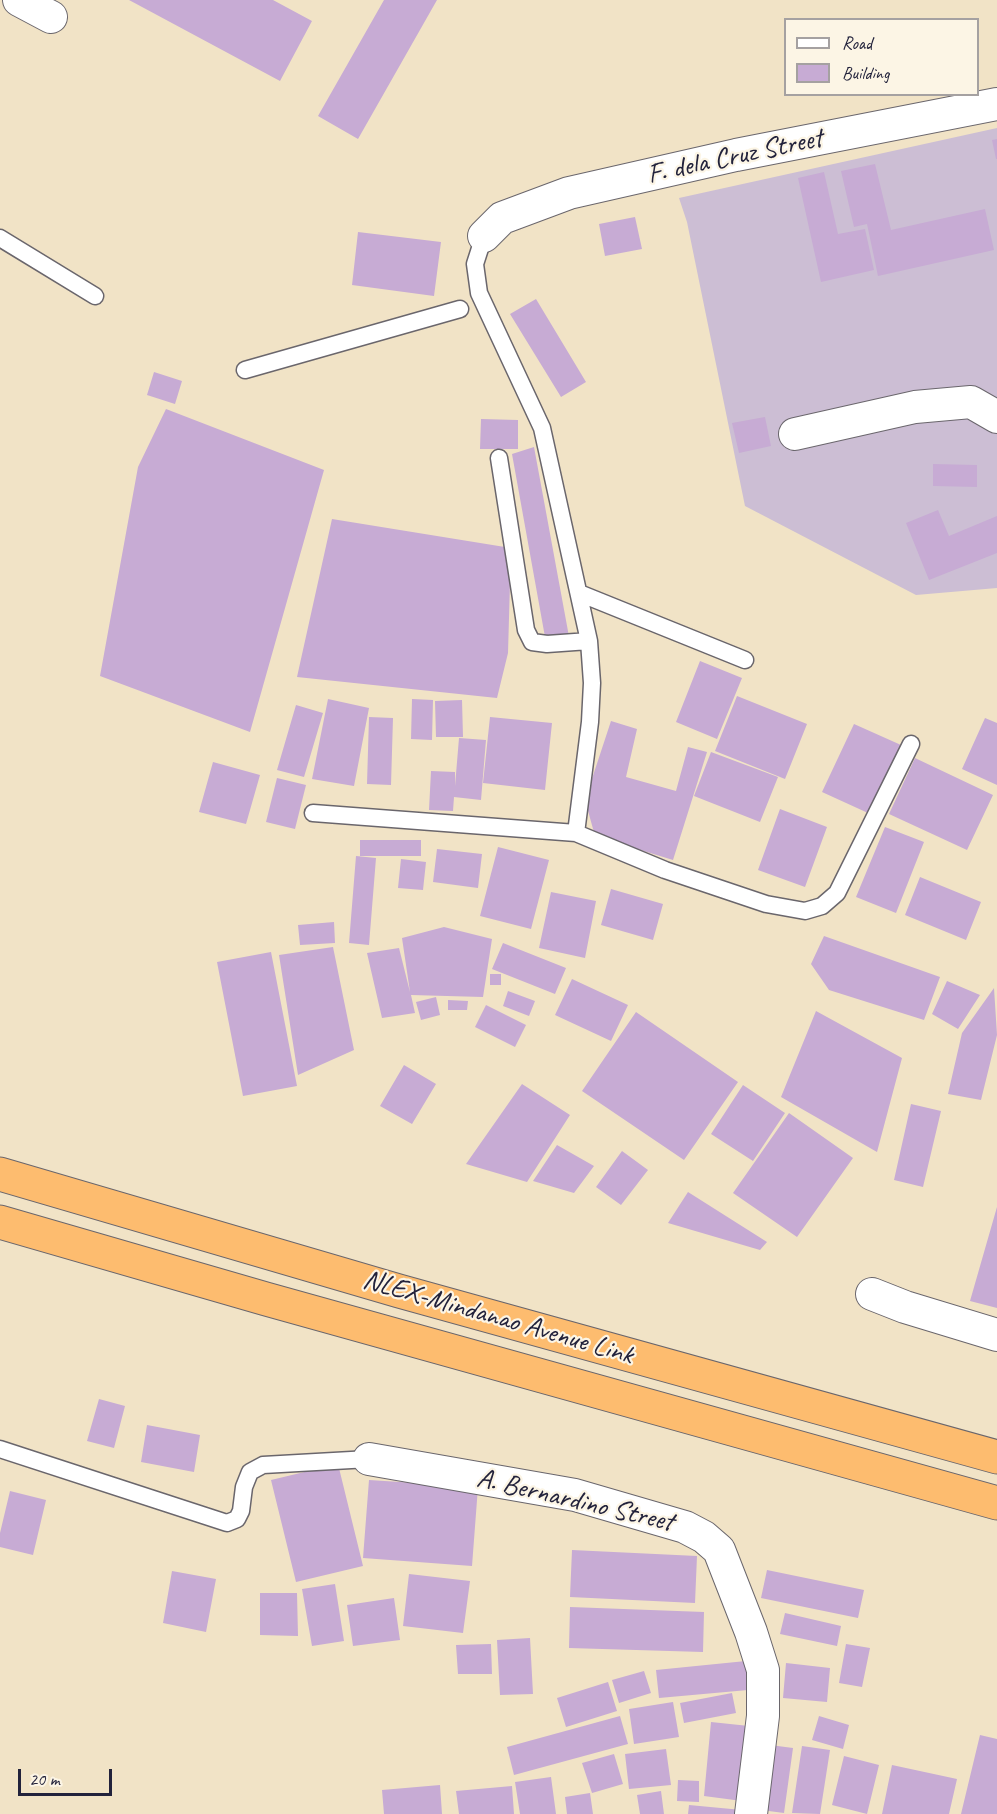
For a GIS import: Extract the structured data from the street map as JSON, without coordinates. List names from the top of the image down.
{
  "streets": {
    "highway": ["NLEX-Mindanao Avenue Link"],
    "street": ["F. dela Cruz Street", "A. Bernardino Street"]
  },
  "legend": ["Road", "Building"],
  "scale_bar": "20 m"
}
